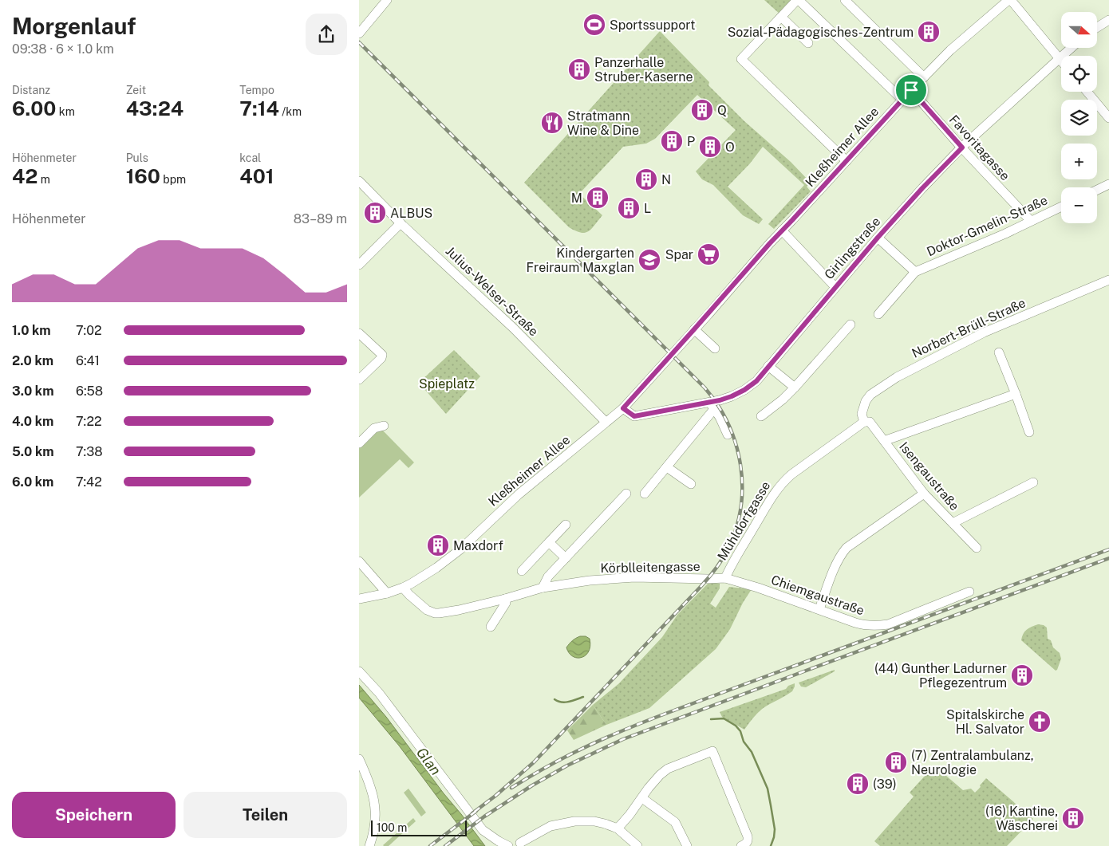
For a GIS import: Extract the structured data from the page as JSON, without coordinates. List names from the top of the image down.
{
  "streets": {
    "street": [
      "Kleßheimer Allee",
      "Favoritagasse",
      "Doktor-Gmelin-Straße",
      "Girlingstraße",
      "Julius-Welser-Straße",
      "Norbert-Brüll-Straße",
      "Isengaustraße",
      "Mühldorfgasse",
      "Körblleitengasse",
      "Chiemgaustraße"
    ]
  },
  "crossings": [
    ["Kleßheimer Allee", "Favoritagasse"],
    ["Kleßheimer Allee", "Girlingstraße"],
    ["Kleßheimer Allee", "Julius-Welser-Straße"],
    ["Kleßheimer Allee", "Körblleitengasse"],
    ["Favoritagasse", "Doktor-Gmelin-Straße"],
    ["Favoritagasse", "Girlingstraße"],
    ["Doktor-Gmelin-Straße", "Girlingstraße"],
    ["Norbert-Brüll-Straße", "Isengaustraße"],
    ["Norbert-Brüll-Straße", "Mühldorfgasse"],
    ["Isengaustraße", "Mühldorfgasse"],
    ["Mühldorfgasse", "Körblleitengasse"],
    ["Mühldorfgasse", "Chiemgaustraße"],
    ["Körblleitengasse", "Chiemgaustraße"]
  ],
  "water": ["Glan"],
  "parks": ["Spieplatz"],
  "places": {
    "sports": ["Sportssupport"],
    "building": [
      "Sozial-Pädagogisches-Zentrum",
      "Panzerhalle Struber-Kaserne",
      "Q",
      "P",
      "O",
      "N",
      "M",
      "L",
      "ALBUS",
      "Maxdorf",
      "(44) Gunther Ladurner Pflegezentrum",
      "(7) Zentralambulanz, Neurologie",
      "(39)",
      "(16) Kantine, Wäscherei"
    ],
    "restaurant": ["Stratmann Wine & Dine"],
    "supermarket": ["Spar"],
    "school or university": ["Kindergarten Freiraum Maxglan"],
    "church": ["Spitalskirche Hl. Salvator"]
  },
  "scale_bar": "100 m",
  "north": "right",
  "page": {
    "heading": ["Morgenlauf", "09:38 · 6 × 1.0 km"],
    "map_buttons": ["+", "−"],
    "stats": [
      ["Distanz", "6.00 km"],
      ["Zeit", "43:24"],
      ["Tempo", "7:14 /km"],
      ["Höhenmeter", "42 m"],
      ["Puls", "160 bpm"],
      ["kcal", "401"]
    ],
    "chart": ["Höhenmeter", "83–89 m"],
    "list": [
      {
        "name": "1.0 km",
        "note": "7:02"
      },
      {
        "name": "2.0 km",
        "note": "6:41"
      },
      {
        "name": "3.0 km",
        "note": "6:58"
      },
      {
        "name": "4.0 km",
        "note": "7:22"
      },
      {
        "name": "5.0 km",
        "note": "7:38"
      },
      {
        "name": "6.0 km",
        "note": "7:42"
      }
    ],
    "buttons": ["Speichern", "Teilen"],
    "scale": "100 m"
  }
}
